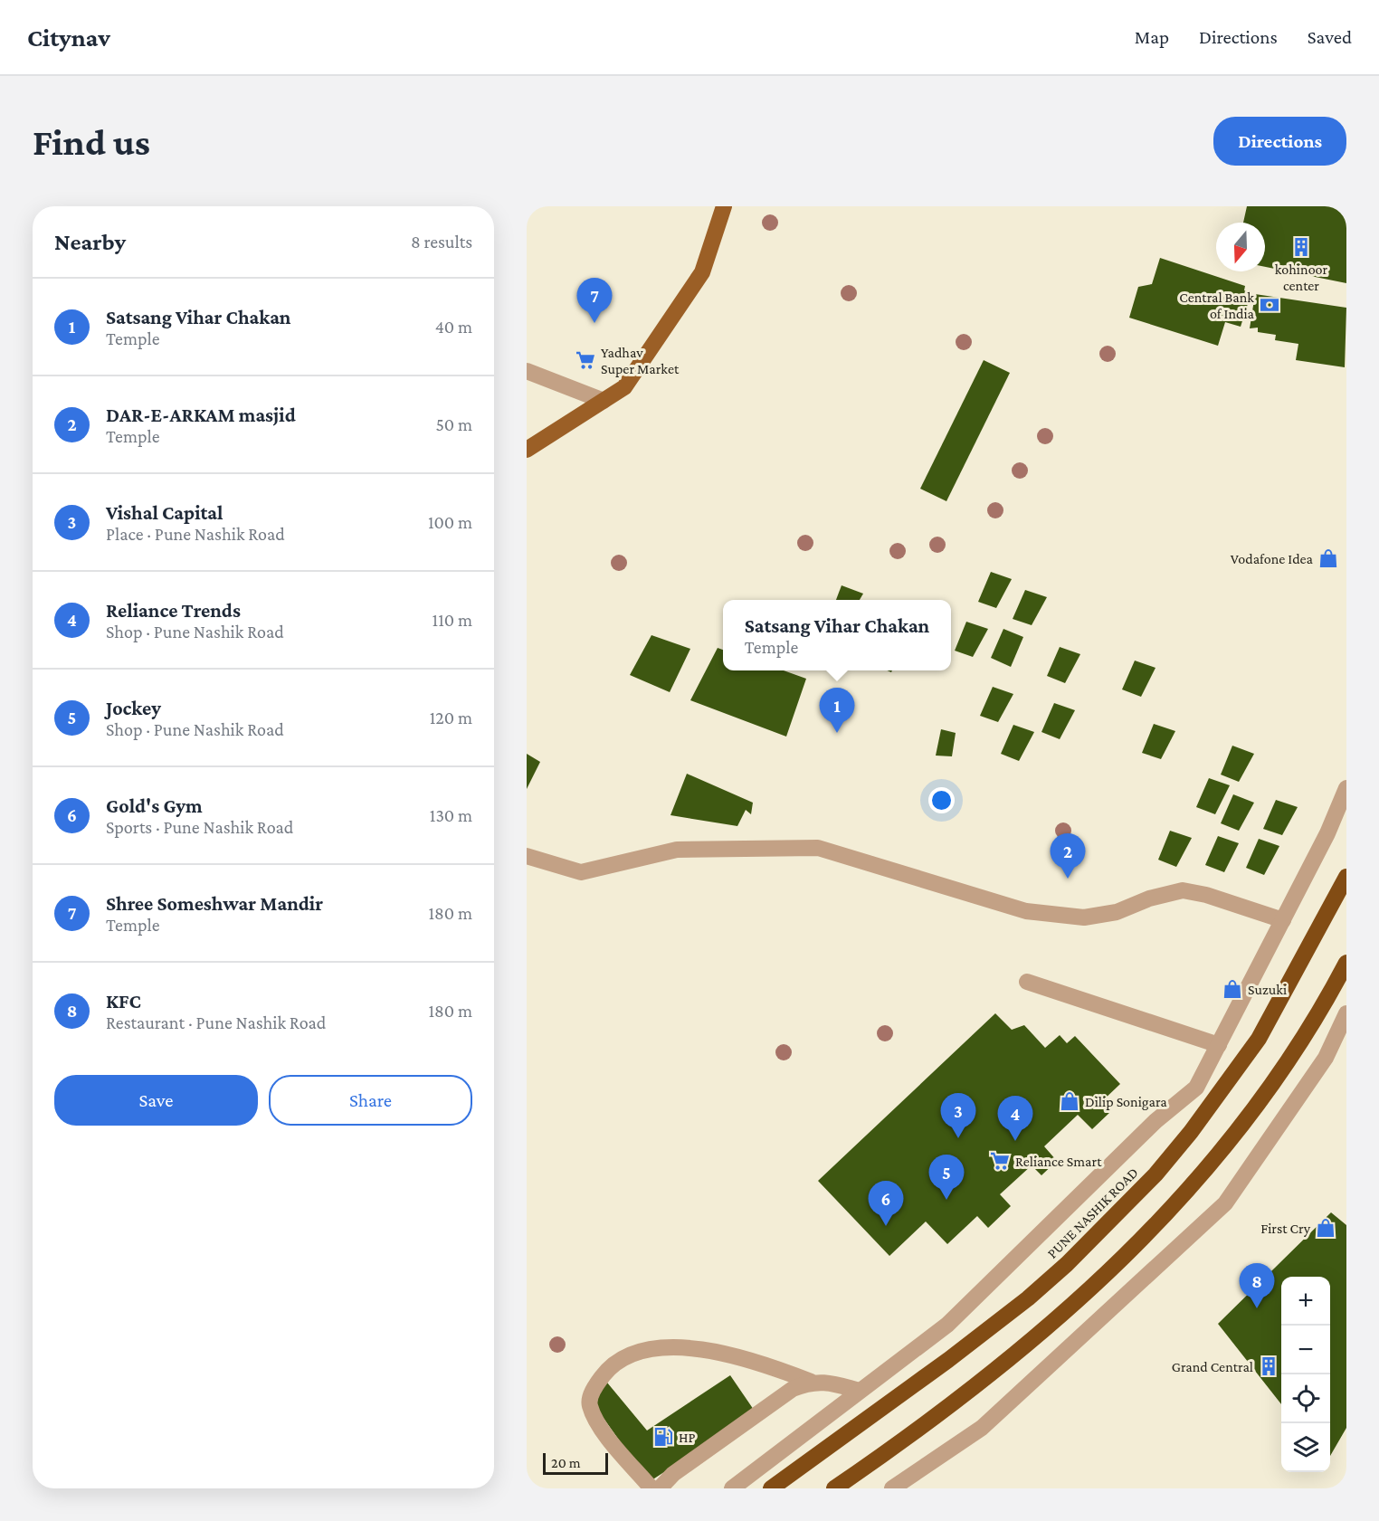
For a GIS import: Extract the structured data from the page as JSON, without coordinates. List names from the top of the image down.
{
  "streets": {
    "highway": ["PUNE NASHIK ROAD"]
  },
  "places": {
    "building": ["kohinoor center", "Grand Central"],
    "bank": ["Central Bank of India"],
    "supermarket": ["Yadhav Super Market", "Reliance Smart"],
    "shop": [
      "Vodafone Idea",
      "Suzuki",
      "Dilip Sonigara",
      "First Cry"
    ],
    "fuel station": ["HP"]
  },
  "scale_bar": "20 m",
  "north": "bottom",
  "page": {
    "header": "Citynav",
    "nav": ["Map", "Directions", "Saved"],
    "buttons": [
      "Directions",
      ["Save", "Share"]
    ],
    "title": "Find us",
    "heading": ["Nearby", "8 results"],
    "list": [
      {
        "mark": "1",
        "name": "Satsang Vihar Chakan",
        "note": "Temple",
        "value": "40 m"
      },
      {
        "mark": "2",
        "name": "DAR-E-ARKAM masjid",
        "note": "Temple",
        "value": "50 m"
      },
      {
        "mark": "3",
        "name": "Vishal Capital",
        "note": "Place · Pune Nashik Road",
        "value": "100 m"
      },
      {
        "mark": "4",
        "name": "Reliance Trends",
        "note": "Shop · Pune Nashik Road",
        "value": "110 m"
      },
      {
        "mark": "5",
        "name": "Jockey",
        "note": "Shop · Pune Nashik Road",
        "value": "120 m"
      },
      {
        "mark": "6",
        "name": "Gold's Gym",
        "note": "Sports · Pune Nashik Road",
        "value": "130 m"
      },
      {
        "mark": "7",
        "name": "Shree Someshwar Mandir",
        "note": "Temple",
        "value": "180 m"
      },
      {
        "mark": "8",
        "name": "KFC",
        "note": "Restaurant · Pune Nashik Road",
        "value": "180 m"
      }
    ],
    "pins": [
      "7",
      "1",
      "2",
      "3",
      "4",
      "5",
      "6",
      "8"
    ],
    "popup": ["Satsang Vihar Chakan", "Temple"],
    "map_buttons": ["+", "−"],
    "scale": "20 m"
  }
}
